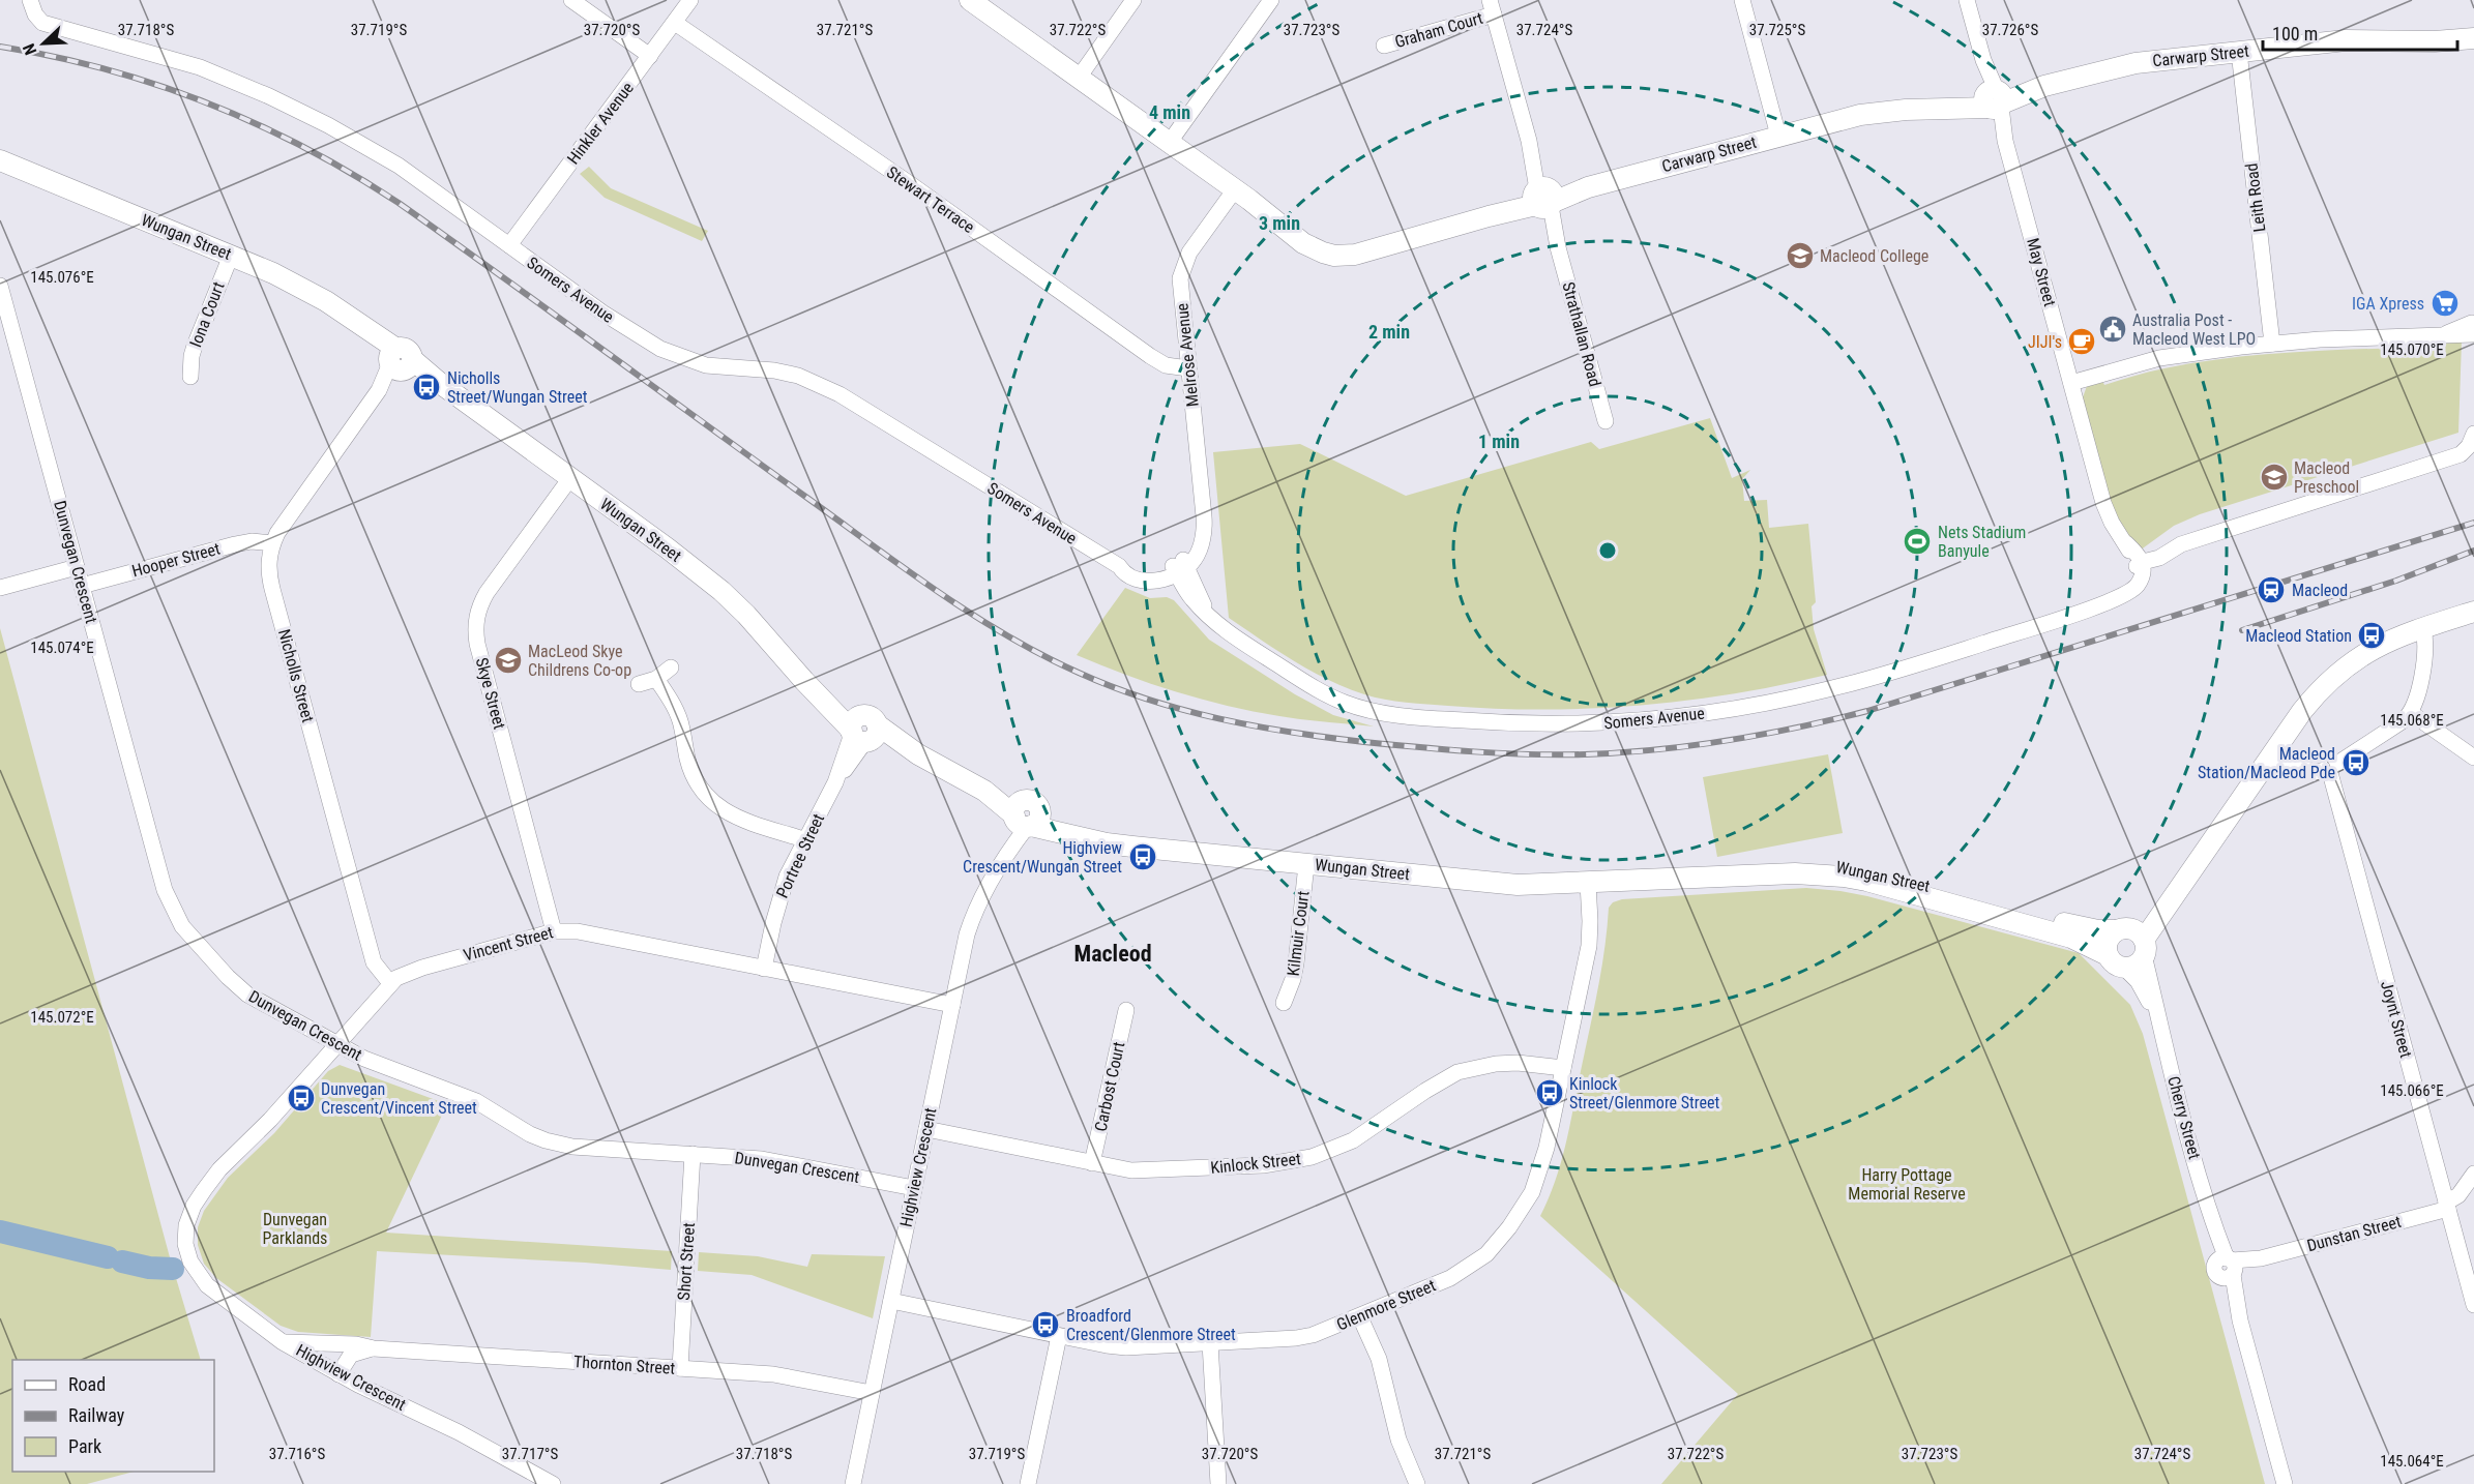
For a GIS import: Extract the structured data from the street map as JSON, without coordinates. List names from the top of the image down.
{
  "streets": {
    "street": [
      "Graham Court",
      "Carwarp Street",
      "Hinkler Avenue",
      "Leith Road",
      "Stewart Terrace",
      "Wungan Street",
      "May Street",
      "Somers Avenue",
      "Iona Court",
      "Strathallan Road",
      "Melrose Avenue",
      "Hooper Street",
      "Dunvegan Crescent",
      "Nicholls Street",
      "Skye Street",
      "Portree Street",
      "Kilmuir Court",
      "Vincent Street",
      "Joynt Street",
      "Carbost Court",
      "Cherry Street",
      "Kinlock Street",
      "Highview Crescent",
      "Dunstan Street",
      "Short Street",
      "Glenmore Street",
      "Thornton Street"
    ]
  },
  "crossings": [
    ["Graham Court", "Strathallan Road"],
    ["Carwarp Street", "Leith Road"],
    ["Carwarp Street", "May Street"],
    ["Carwarp Street", "Strathallan Road"],
    ["Carwarp Street", "Melrose Avenue"],
    ["Hinkler Avenue", "Stewart Terrace"],
    ["Hinkler Avenue", "Somers Avenue"],
    ["Stewart Terrace", "Melrose Avenue"],
    ["Wungan Street", "Iona Court"],
    ["Wungan Street", "Nicholls Street"],
    ["Wungan Street", "Skye Street"],
    ["Wungan Street", "Portree Street"],
    ["Wungan Street", "Kilmuir Court"],
    ["Wungan Street", "Cherry Street"],
    ["Wungan Street", "Highview Crescent"],
    ["Wungan Street", "Glenmore Street"],
    ["May Street", "Somers Avenue"],
    ["Somers Avenue", "Melrose Avenue"],
    ["Hooper Street", "Dunvegan Crescent"],
    ["Hooper Street", "Nicholls Street"],
    ["Dunvegan Crescent", "Vincent Street"],
    ["Dunvegan Crescent", "Highview Crescent"],
    ["Dunvegan Crescent", "Short Street"],
    ["Nicholls Street", "Vincent Street"],
    ["Skye Street", "Vincent Street"],
    ["Portree Street", "Vincent Street"],
    ["Vincent Street", "Highview Crescent"],
    ["Joynt Street", "Dunstan Street"],
    ["Carbost Court", "Kinlock Street"],
    ["Cherry Street", "Dunstan Street"],
    ["Kinlock Street", "Highview Crescent"],
    ["Kinlock Street", "Glenmore Street"],
    ["Highview Crescent", "Glenmore Street"],
    ["Highview Crescent", "Thornton Street"],
    ["Short Street", "Thornton Street"]
  ],
  "districts": ["Macleod"],
  "parks": ["Harry Pottage Memorial Reserve", "Dunvegan Parklands"],
  "places": {
    "school or university": ["Macleod College", "Macleod Preschool", "MacLeod Skye Childrens Co-op"],
    "supermarket": ["IGA Xpress"],
    "public building": ["Australia Post - Macleod West LPO"],
    "cafe": ["JIJI's"],
    "bus stop": [
      "Nicholls Street/Wungan Street",
      "Macleod Station",
      "Macleod Station/Macleod Pde",
      "Highview Crescent/Wungan Street",
      "Kinlock Street/Glenmore Street",
      "Dunvegan Crescent/Vincent Street",
      "Broadford Crescent/Glenmore Street"
    ],
    "sports": ["Nets Stadium Banyule"],
    "station": ["Macleod"]
  },
  "legend": ["Road", "Railway", "Park"],
  "scale_bar": "100 m",
  "north": "bottom left",
  "coordinates": [
    "37.718°S",
    "37.719°S",
    "37.720°S",
    "37.721°S",
    "37.722°S",
    "37.723°S",
    "37.724°S",
    "37.725°S",
    "37.726°S",
    "145.076°E",
    "145.070°E",
    "145.074°E",
    "145.068°E",
    "145.072°E",
    "145.066°E",
    "37.716°S",
    "37.717°S",
    "145.064°E"
  ],
  "rings": [
    "4 min",
    "3 min",
    "2 min",
    "1 min"
  ]
}
